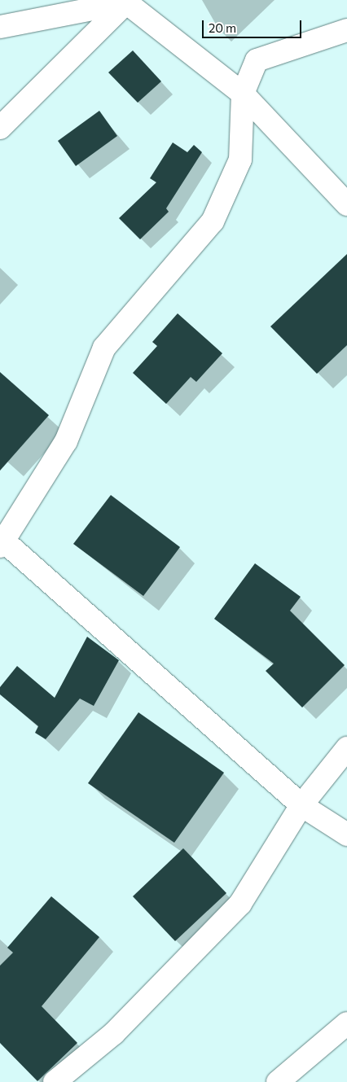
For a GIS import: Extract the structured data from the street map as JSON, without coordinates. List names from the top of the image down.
{
  "scale_bar": "20 m"
}
